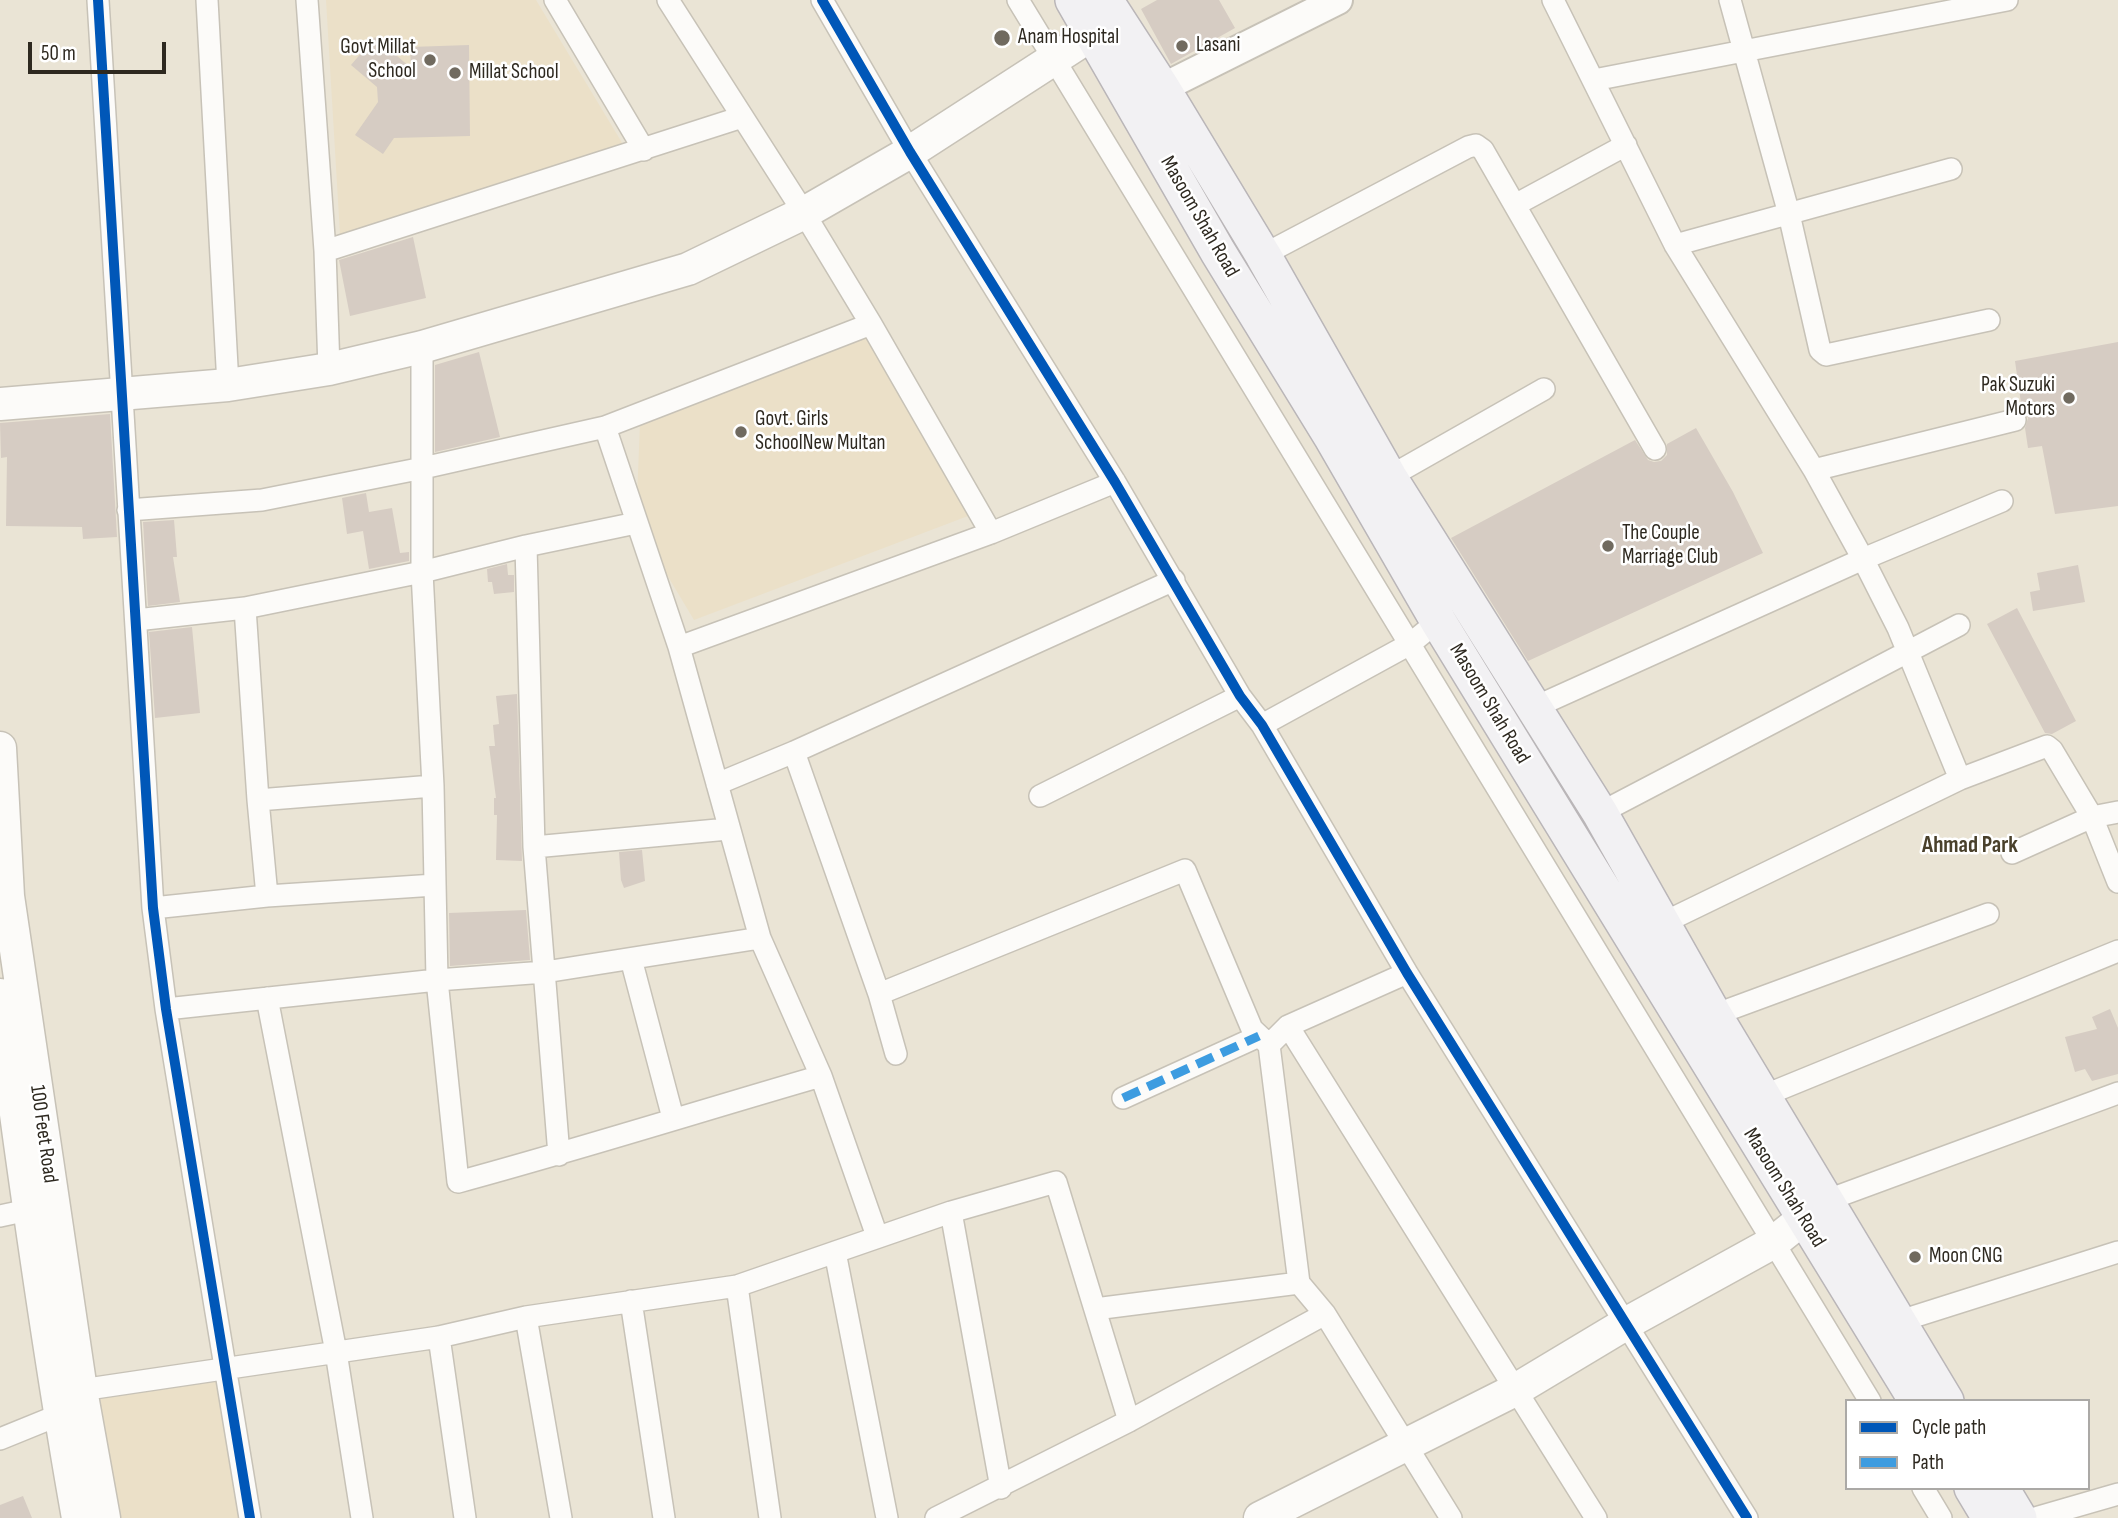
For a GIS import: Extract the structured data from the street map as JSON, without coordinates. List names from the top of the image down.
{
  "streets": {
    "main road": ["Masoom Shah Road", "100 Feet Road"]
  },
  "districts": ["Ahmad Park"],
  "places": [
    "Anam Hospital",
    "Lasani",
    "Govt Millat School",
    "Millat School",
    "Pak Suzuki Motors",
    "Govt. Girls SchoolNew Multan",
    "The Couple Marriage Club",
    "Moon CNG"
  ],
  "legend": ["Cycle path", "Path"],
  "scale_bar": "50 m"
}
